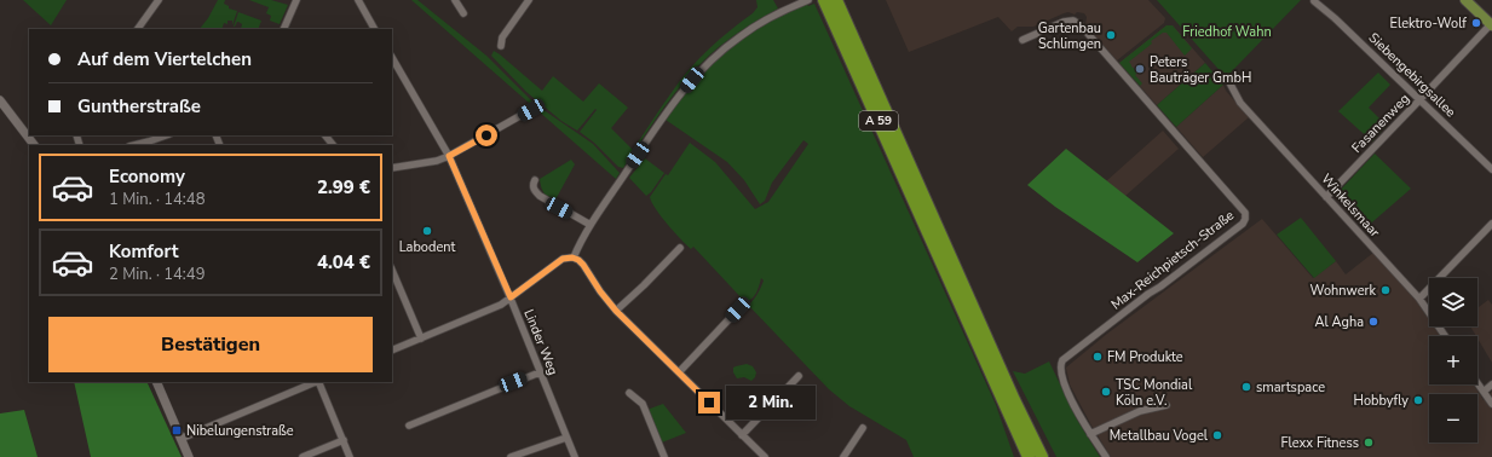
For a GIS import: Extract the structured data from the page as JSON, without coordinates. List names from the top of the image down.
{
  "streets": {
    "highway": ["A 59"],
    "street": [
      "Siebengebirgsallee",
      "Fasanenweg",
      "Winkelsmaar",
      "Max-Reichpietsch-Straße",
      "Linder Weg"
    ]
  },
  "crossings": [
    ["Siebengebirgsallee", "Fasanenweg"],
    ["Fasanenweg", "Winkelsmaar"]
  ],
  "parks": ["Friedhof Wahn"],
  "places": {
    "other": [
      "Elektro-Wolf",
      "Gartenbau Schlimgen",
      "Peters Bauträger GmbH",
      "Labodent",
      "Wohnwerk",
      "Al Agha",
      "FM Produkte",
      "smartspace",
      "TSC Mondial Köln e.V.",
      "Hobbyfly",
      "Metallbau Vogel",
      "Flexx Fitness"
    ],
    "transit": ["Nibelungenstraße"]
  },
  "page": {
    "banner": ["Auf dem Viertelchen", "Guntherstraße"],
    "list": [
      {
        "name": "Economy",
        "note": "1 Min. · 14:48",
        "value": "2.99 €"
      },
      {
        "name": "Komfort",
        "note": "2 Min. · 14:49",
        "value": "4.04 €"
      }
    ],
    "map_buttons": ["+", "−"],
    "buttons": "Bestätigen",
    "bubble": "2 Min."
  }
}
